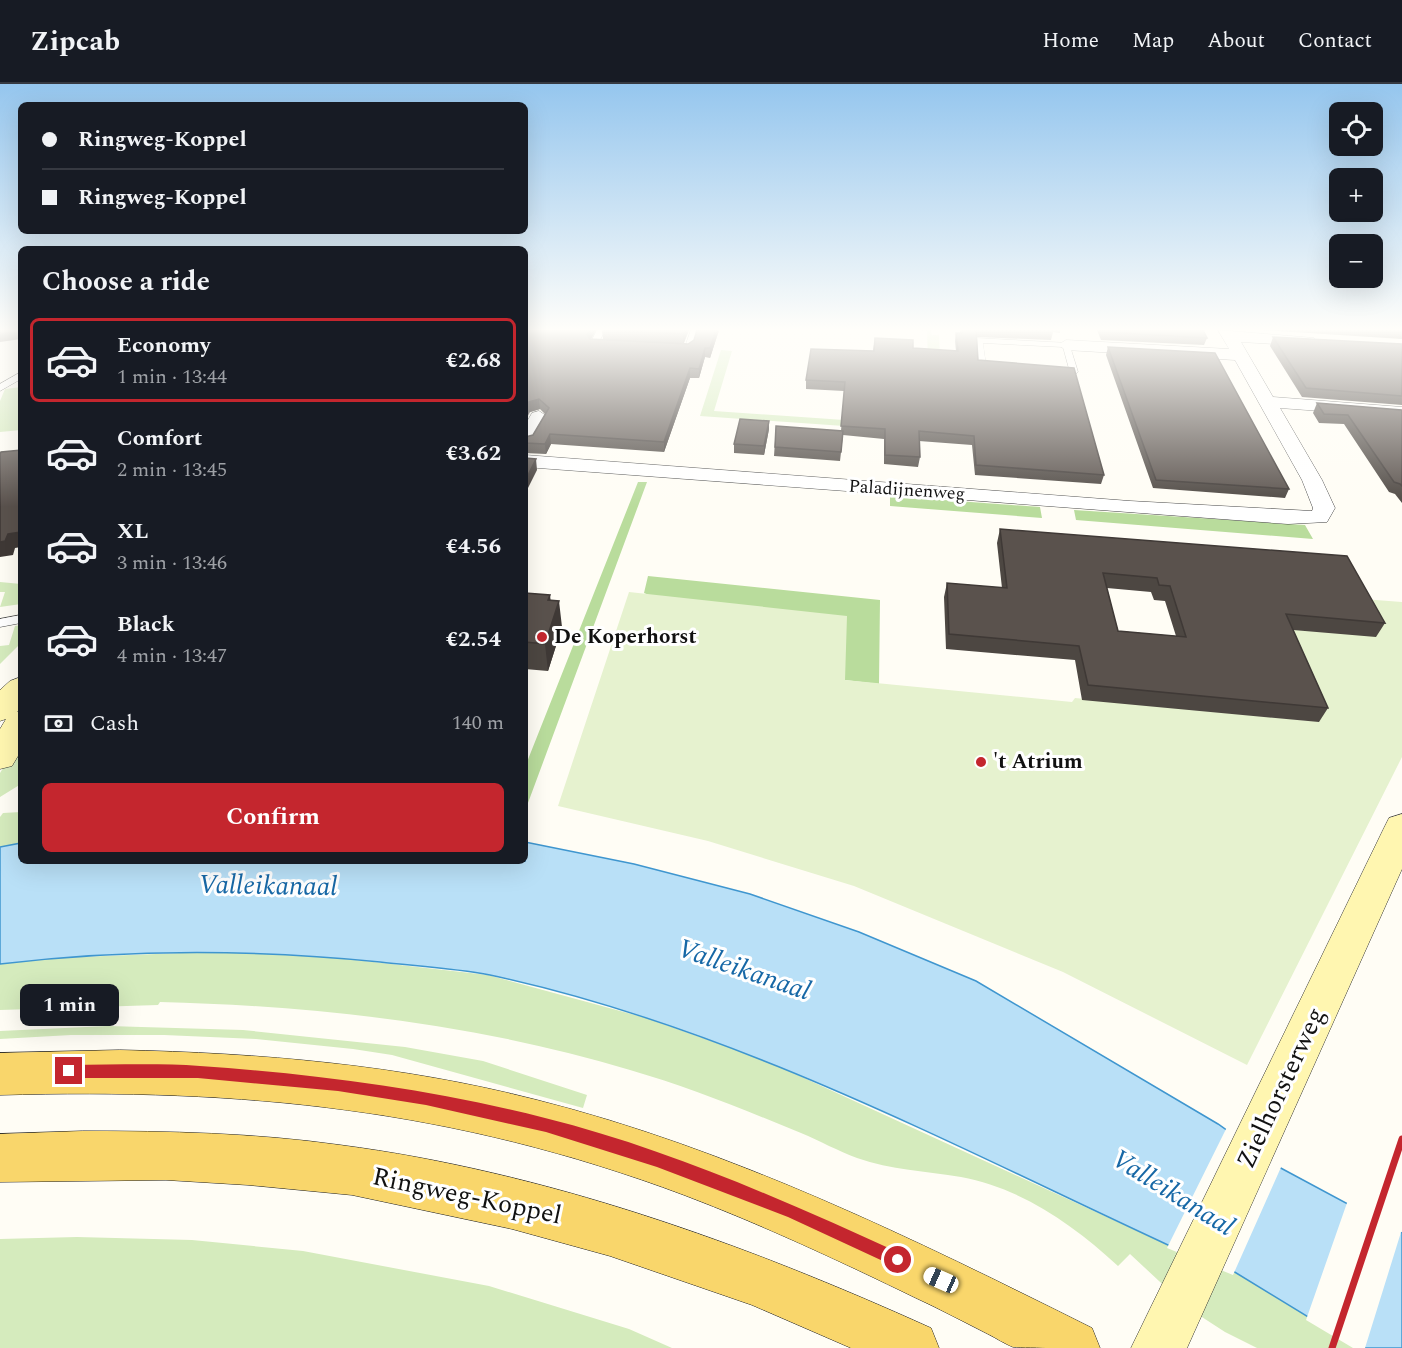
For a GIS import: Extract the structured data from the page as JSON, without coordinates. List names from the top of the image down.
{
  "streets": {
    "main road": ["Zielhorsterweg", "Ringweg-Koppel"],
    "street": ["Paladijnenweg"]
  },
  "water": ["Valleikanaal"],
  "places": ["De Koperhorst", "'t Atrium"],
  "page": {
    "header": "Zipcab",
    "nav": [
      "Home",
      "Map",
      "About",
      "Contact"
    ],
    "map_buttons": ["+", "−"],
    "banner": ["Ringweg-Koppel", "Ringweg-Koppel"],
    "heading": "Choose a ride",
    "list": [
      {
        "name": "Economy",
        "note": "1 min · 13:44",
        "value": "€2.68"
      },
      {
        "name": "Comfort",
        "note": "2 min · 13:45",
        "value": "€3.62"
      },
      {
        "name": "XL",
        "note": "3 min · 13:46",
        "value": "€4.56"
      },
      {
        "name": "Black",
        "note": "4 min · 13:47",
        "value": "€2.54"
      }
    ],
    "pay": ["Cash", "140 m"],
    "buttons": "Confirm",
    "bubble": "1 min"
  }
}
